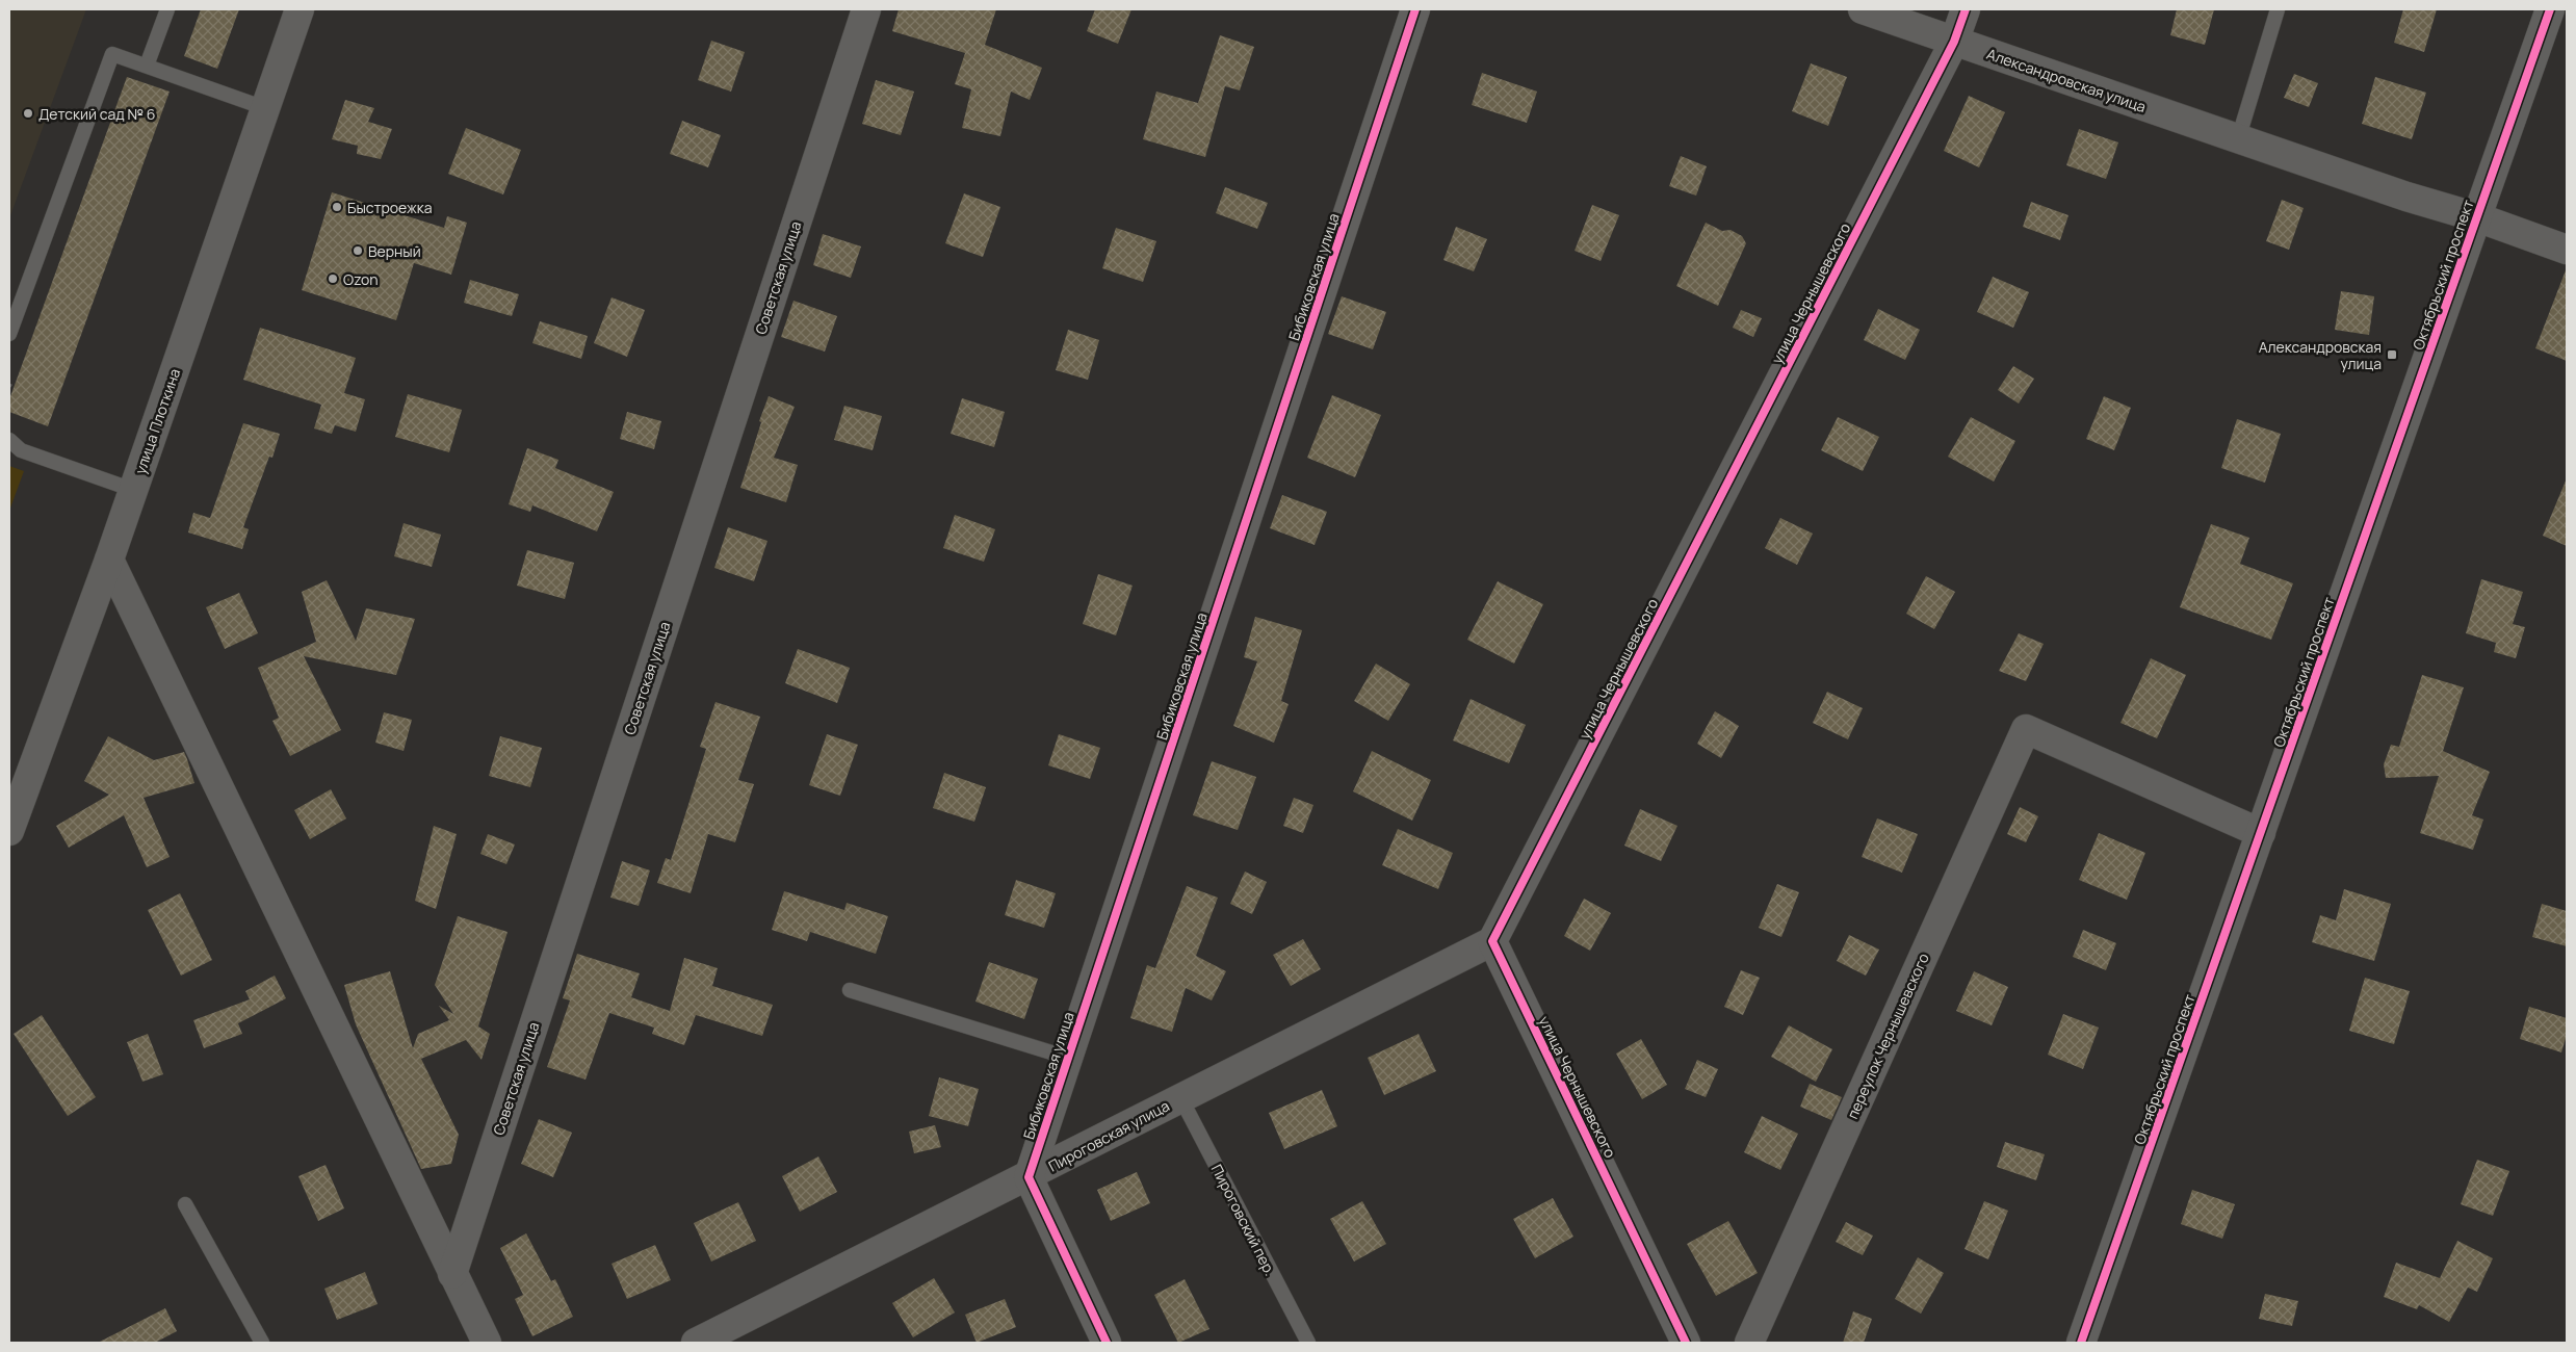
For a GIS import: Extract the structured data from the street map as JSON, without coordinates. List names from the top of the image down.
{
  "streets": {
    "street": [
      "Александровская улица",
      "Октябрьский проспект",
      "Бибиковская улица",
      "Советская улица",
      "улица Чернышевского",
      "улица Плоткина",
      "переулок Чернышевского",
      "Пироговская улица"
    ],
    "lane": ["Пироговский пер."]
  },
  "crossings": [
    ["Александровская улица", "Октябрьский проспект"],
    ["Александровская улица", "улица Чернышевского"],
    ["Октябрьский проспект", "переулок Чернышевского"],
    ["Бибиковская улица", "Пироговская улица"],
    ["улица Чернышевского", "Пироговская улица"],
    ["Пироговская улица", "Пироговский пер."]
  ],
  "places": {
    "other": [
      "Детский сад № 6",
      "Быстроежка",
      "Верный",
      "Ozon"
    ],
    "transit": ["Александровская улица"]
  }
}
